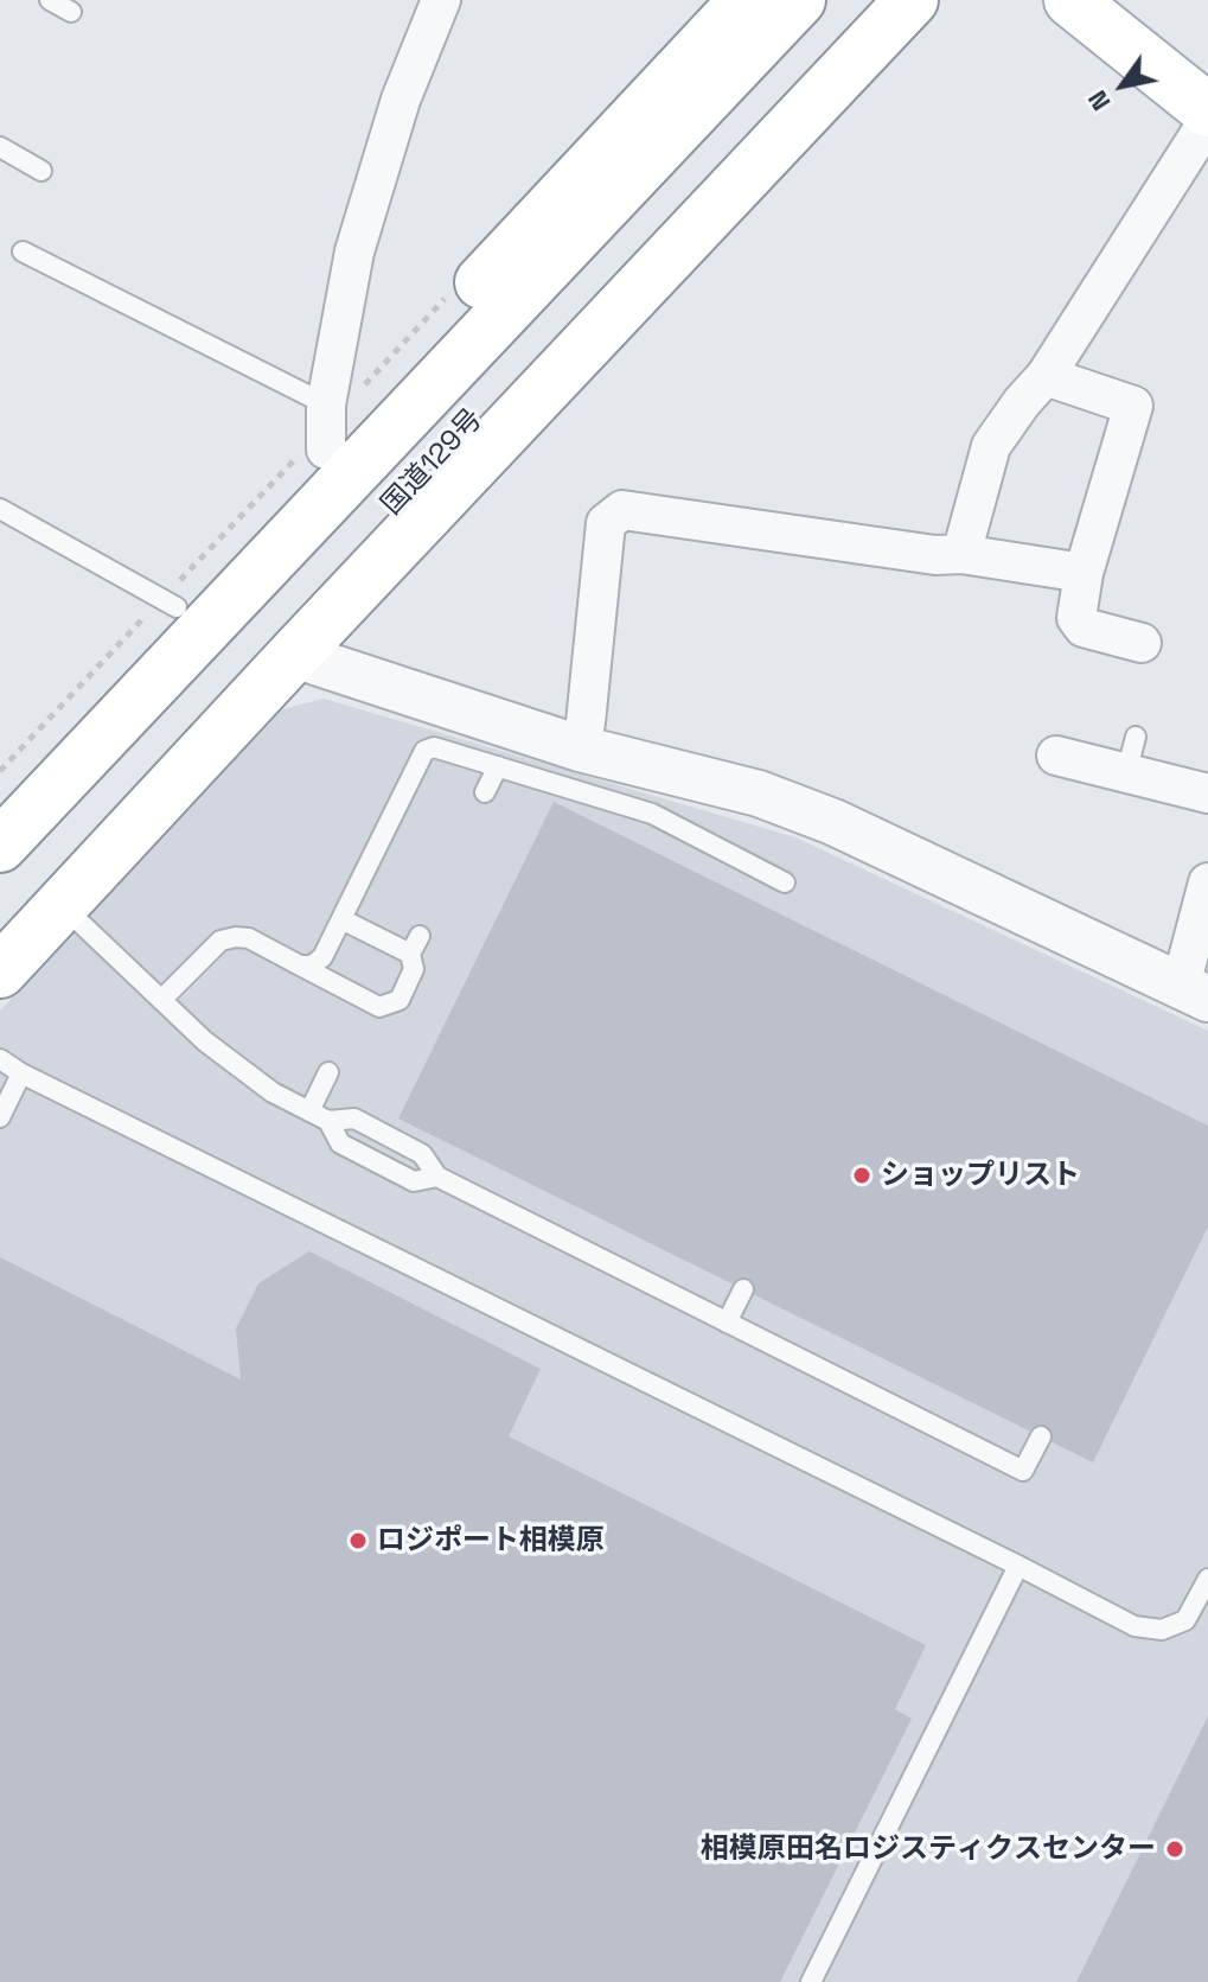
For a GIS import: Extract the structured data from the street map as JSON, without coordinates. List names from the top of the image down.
{
  "streets": {
    "main road": ["国道129号"]
  },
  "places": ["ショップリスト", "ロジポート相模原", "相模原田名ロジスティクスセンター"],
  "north": "bottom left"
}
